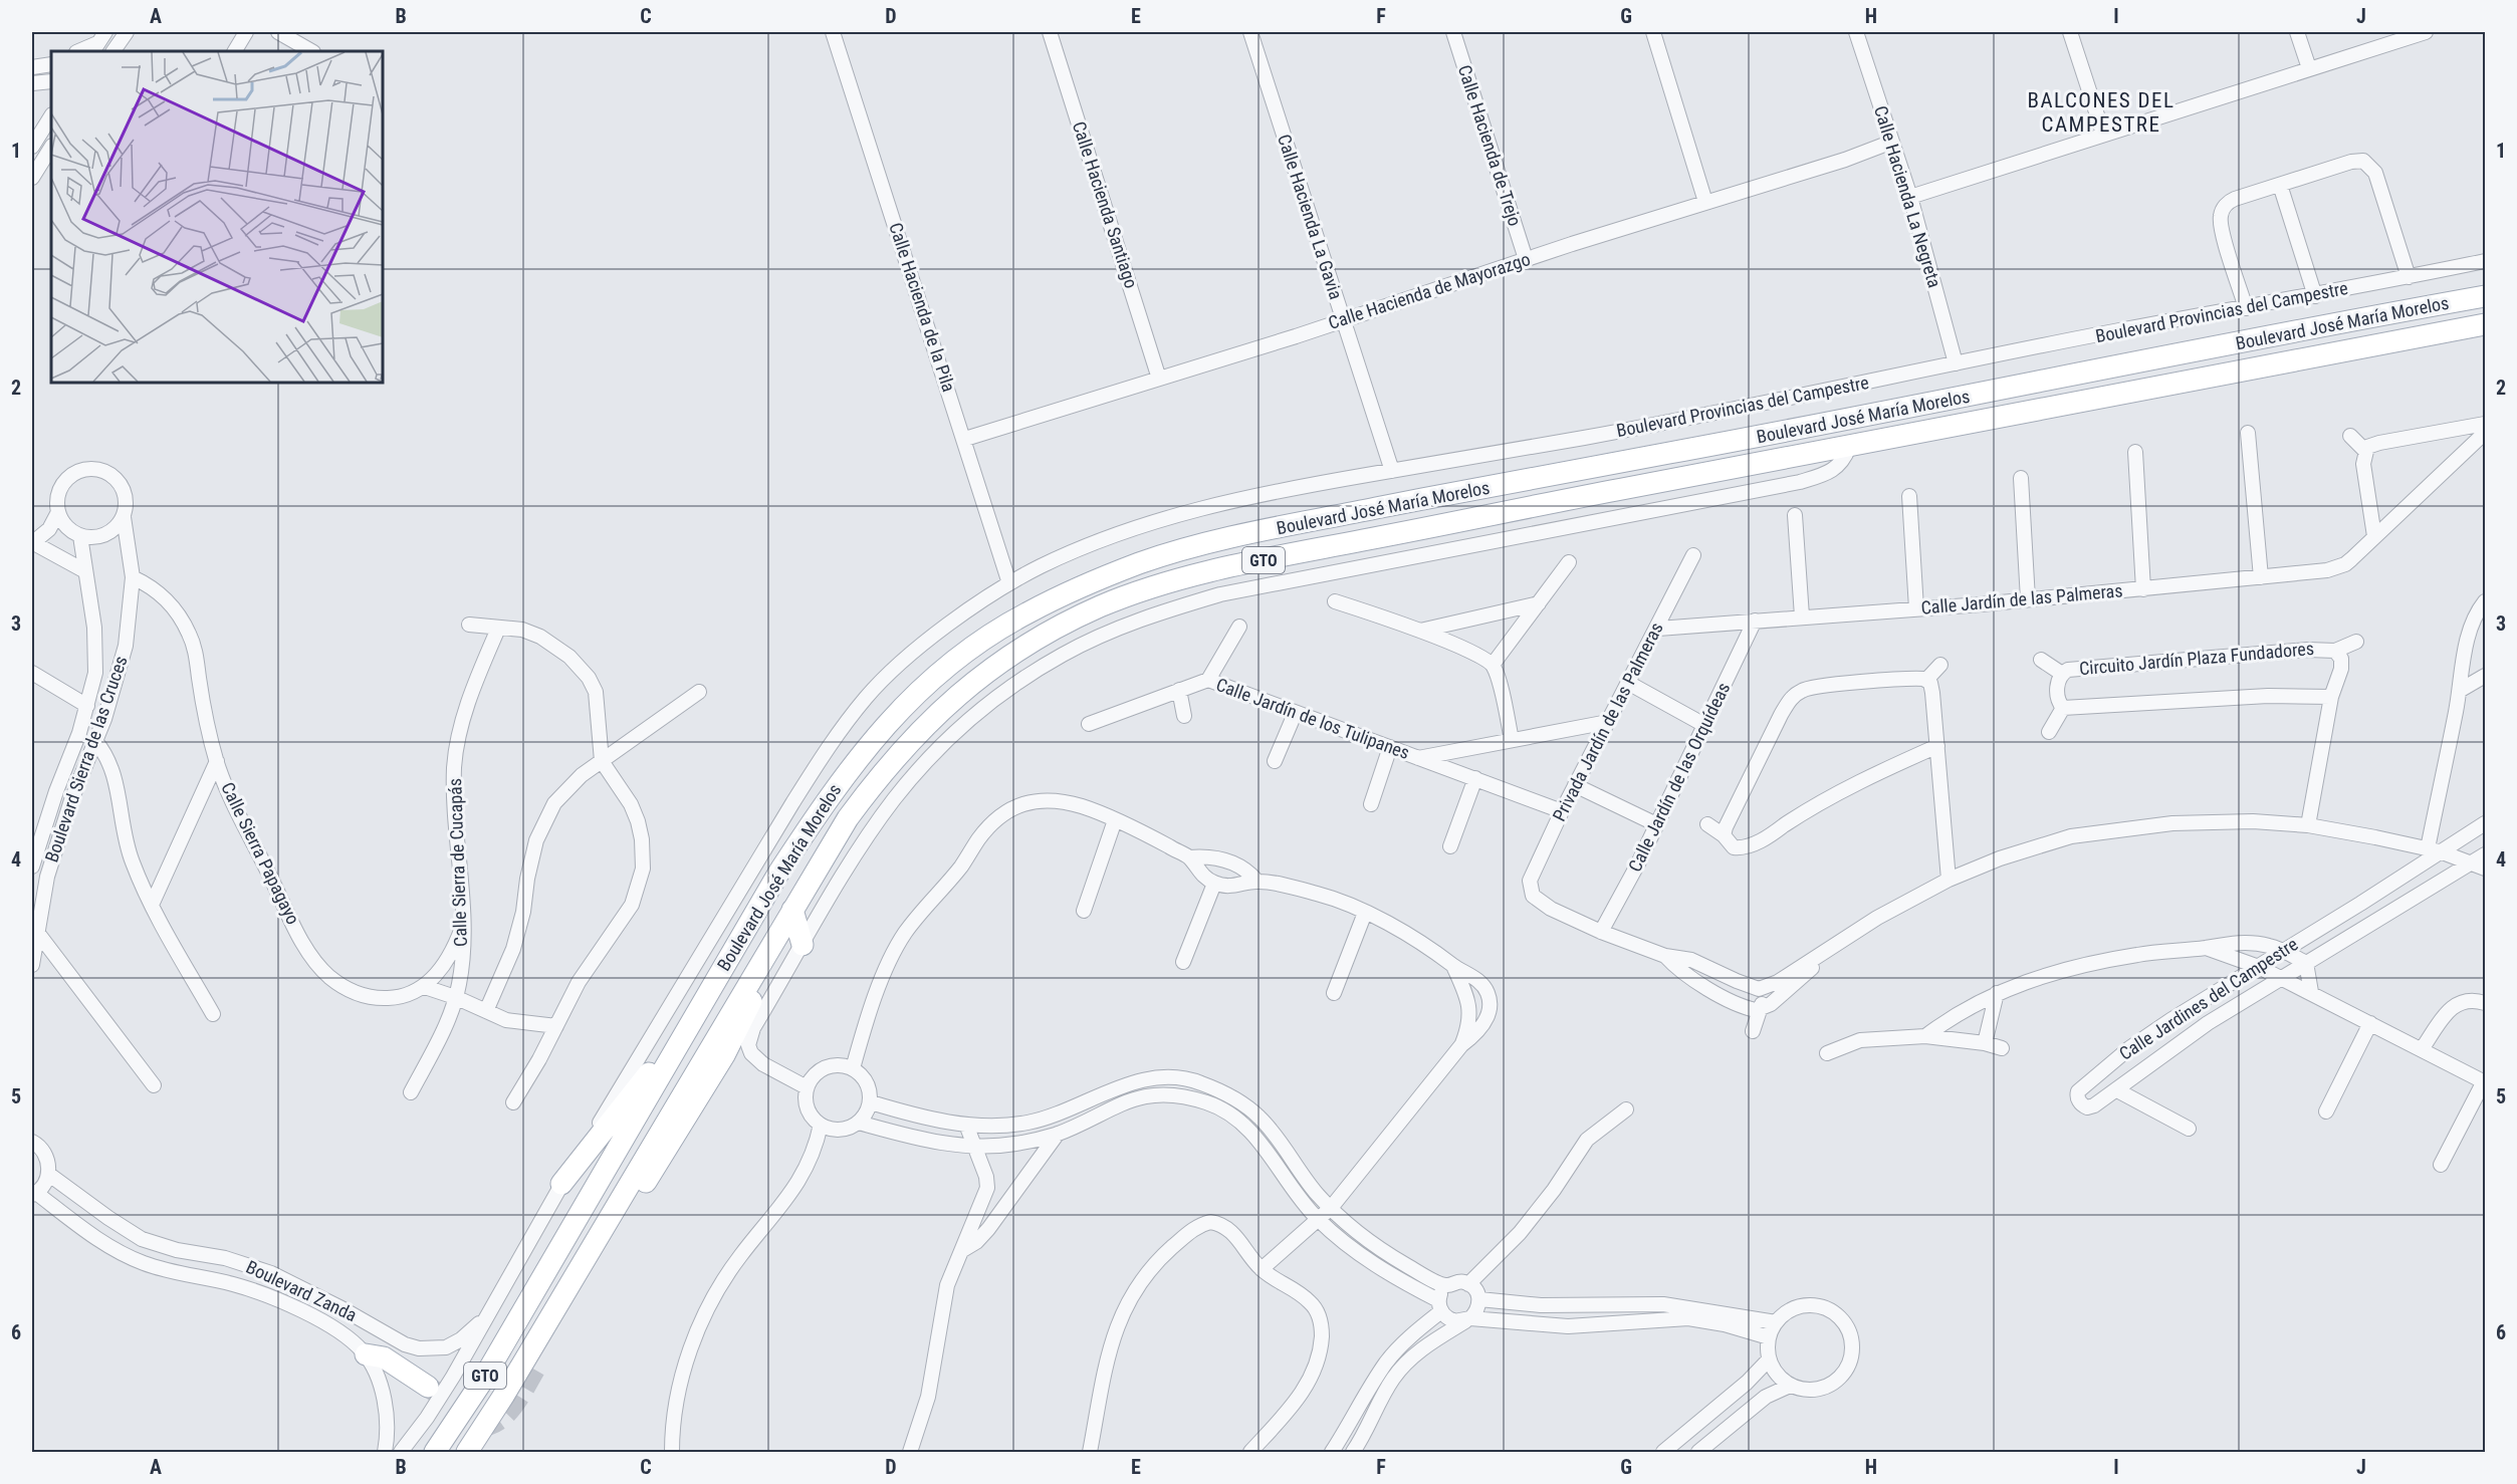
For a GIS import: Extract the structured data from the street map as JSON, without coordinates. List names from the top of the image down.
{
  "streets": {
    "main road": ["Boulevard José María Morelos", "GTO"],
    "street": [
      "Calle Hacienda de Trejo",
      "Calle Hacienda La Negreta",
      "Calle Hacienda Santiago",
      "Calle Hacienda La Gavia",
      "Calle Hacienda de Mayorazgo",
      "Calle Hacienda de la Pila",
      "Boulevard Provincias del Campestre",
      "Calle Jardín de las Palmeras",
      "Circuito Jardín Plaza Fundadores",
      "Calle Jardín de los Tulipanes",
      "Privada Jardín de las Palmeras",
      "Boulevard Sierra de las Cruces",
      "Calle Jardín de las Orquídeas",
      "Calle Sierra Papagayo",
      "Calle Sierra de Cucapás",
      "Calle Jardines del Campestre",
      "Boulevard Zanda"
    ]
  },
  "crossings": [
    ["Calle Hacienda de Trejo", "Calle Hacienda de Mayorazgo"],
    ["Calle Hacienda La Negreta", "Calle Hacienda de Mayorazgo"],
    ["Calle Hacienda La Negreta", "Boulevard Provincias del Campestre"],
    ["Calle Hacienda Santiago", "Calle Hacienda de Mayorazgo"],
    ["Calle Hacienda La Gavia", "Calle Hacienda de Mayorazgo"],
    ["Calle Hacienda La Gavia", "Boulevard Provincias del Campestre"],
    ["Calle Hacienda de Mayorazgo", "Calle Hacienda de la Pila"],
    ["Calle Hacienda de la Pila", "Boulevard Provincias del Campestre"],
    ["Boulevard Provincias del Campestre", "Boulevard Zanda"],
    ["Calle Jardín de las Palmeras", "Privada Jardín de las Palmeras"],
    ["Calle Jardín de las Palmeras", "Calle Jardín de las Orquídeas"],
    ["Calle Jardín de los Tulipanes", "Privada Jardín de las Palmeras"],
    ["Privada Jardín de las Palmeras", "Calle Jardín de las Orquídeas"],
    ["Boulevard Sierra de las Cruces", "Calle Sierra Papagayo"]
  ],
  "districts": ["BALCONES DEL CAMPESTRE"],
  "grid": {
    "columns": [
      "A",
      "B",
      "C",
      "D",
      "E",
      "F",
      "G",
      "H",
      "I",
      "J"
    ],
    "rows": [
      "1",
      "2",
      "3",
      "4",
      "5",
      "6"
    ]
  }
}
